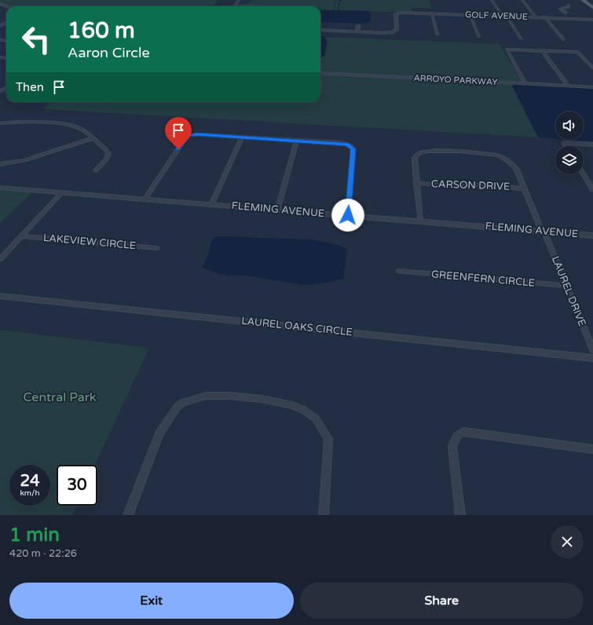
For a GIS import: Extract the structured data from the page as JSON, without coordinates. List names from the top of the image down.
{
  "streets": {
    "street": [
      "GOLF AVENUE",
      "ARROYO PARKWAY",
      "CARSON DRIVE",
      "FLEMING AVENUE",
      "LAKEVIEW CIRCLE",
      "GREENFERN CIRCLE",
      "LAUREL DRIVE",
      "LAUREL OAKS CIRCLE"
    ]
  },
  "crossings": [
    ["CARSON DRIVE", "LAUREL DRIVE"],
    ["FLEMING AVENUE", "LAUREL DRIVE"],
    ["GREENFERN CIRCLE", "LAUREL DRIVE"]
  ],
  "parks": ["Central Park"],
  "page": {
    "turn": ["160 m", "Aaron Circle"],
    "then": "Then",
    "speed": "24 km/h",
    "limit": "30",
    "heading": ["1 min", "420 m · 22:26"],
    "buttons": ["Exit", "Share"]
  }
}
